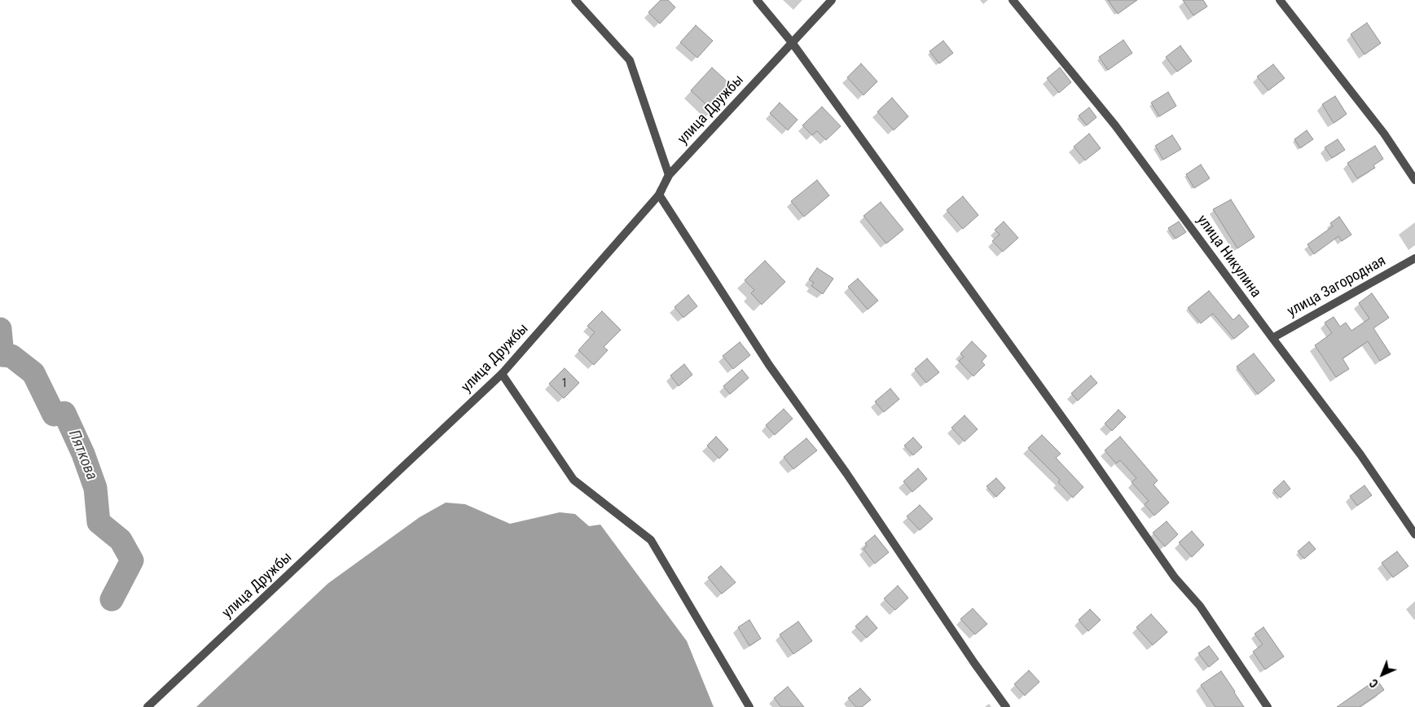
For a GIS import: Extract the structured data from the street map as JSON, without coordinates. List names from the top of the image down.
{
  "streets": {
    "street": ["улица Дружбы", "улица Никулина", "улица Загородная"]
  },
  "crossings": [
    ["улица Никулина", "улица Загородная"]
  ],
  "water": ["Пяткова"],
  "house_numbers": ["1"],
  "north": "bottom left"
}
